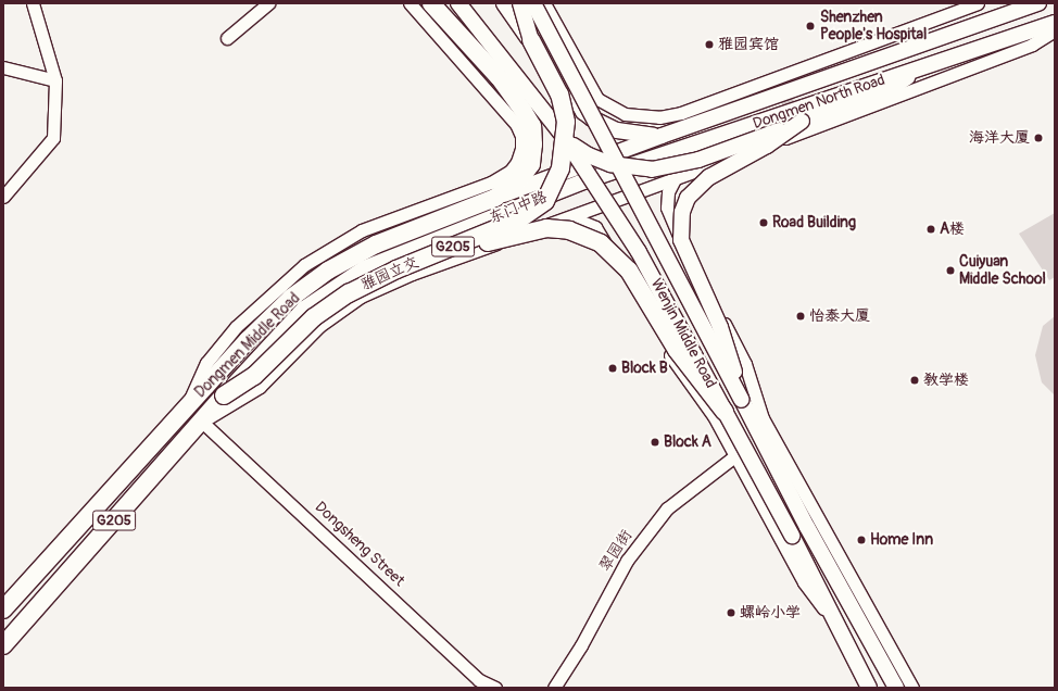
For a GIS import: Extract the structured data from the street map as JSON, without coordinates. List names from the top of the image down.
{
  "streets": {
    "highway": ["G205", "雅园立交", "Dongmen Middle Road"],
    "main road": ["Dongmen North Road", "东门中路", "Wenjin Middle Road"],
    "street": ["Dongsheng Street", "翠园街"]
  },
  "crossings": [
    ["Dongmen North Road", "东门中路"],
    ["Dongmen North Road", "Dongmen Middle Road"],
    ["东门中路", "雅园立交"],
    ["东门中路", "Dongmen Middle Road"],
    ["G205", "Dongmen Middle Road"],
    ["雅园立交", "Dongmen Middle Road"],
    ["Dongmen Middle Road", "Dongsheng Street"]
  ],
  "places": [
    "Shenzhen People's Hospital",
    "雅园宾馆",
    "海洋大厦",
    "Road Building",
    "A楼",
    "Cuiyuan Middle School",
    "怡泰大厦",
    "Block B",
    "教学楼",
    "Block A",
    "Home Inn",
    "螺岭小学"
  ]
}
